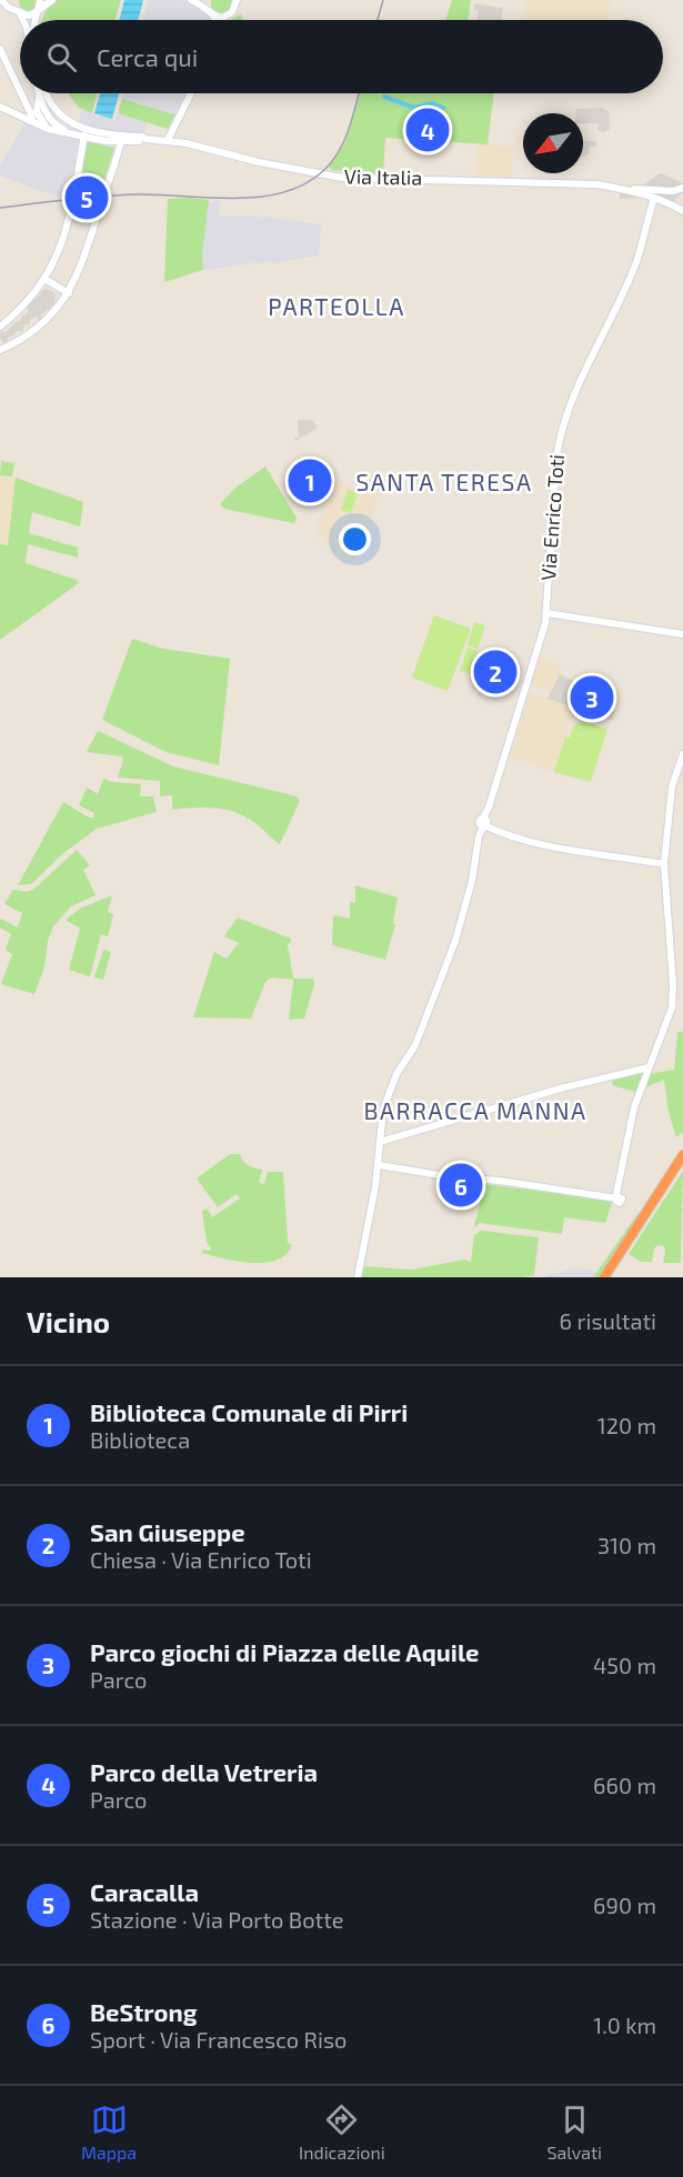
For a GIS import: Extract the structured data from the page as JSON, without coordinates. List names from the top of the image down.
{
  "streets": {
    "street": ["Via Italia", "Via Enrico Toti"]
  },
  "districts": ["PARTEOLLA", "SANTA TERESA", "BARRACCA MANNA"],
  "north": "bottom left",
  "page": {
    "search": "Cerca qui",
    "pins": [
      "4",
      "5",
      "1",
      "2",
      "3",
      "6"
    ],
    "heading": ["Vicino", "6 risultati"],
    "list": [
      {
        "mark": "1",
        "name": "Biblioteca Comunale di Pirri",
        "note": "Biblioteca",
        "value": "120 m"
      },
      {
        "mark": "2",
        "name": "San Giuseppe",
        "note": "Chiesa · Via Enrico Toti",
        "value": "310 m"
      },
      {
        "mark": "3",
        "name": "Parco giochi di Piazza delle Aquile",
        "note": "Parco",
        "value": "450 m"
      },
      {
        "mark": "4",
        "name": "Parco della Vetreria",
        "note": "Parco",
        "value": "660 m"
      },
      {
        "mark": "5",
        "name": "Caracalla",
        "note": "Stazione · Via Porto Botte",
        "value": "690 m"
      },
      {
        "mark": "6",
        "name": "BeStrong",
        "note": "Sport · Via Francesco Riso",
        "value": "1.0 km"
      }
    ],
    "nav": ["Mappa", "Indicazioni", "Salvati"]
  }
}
